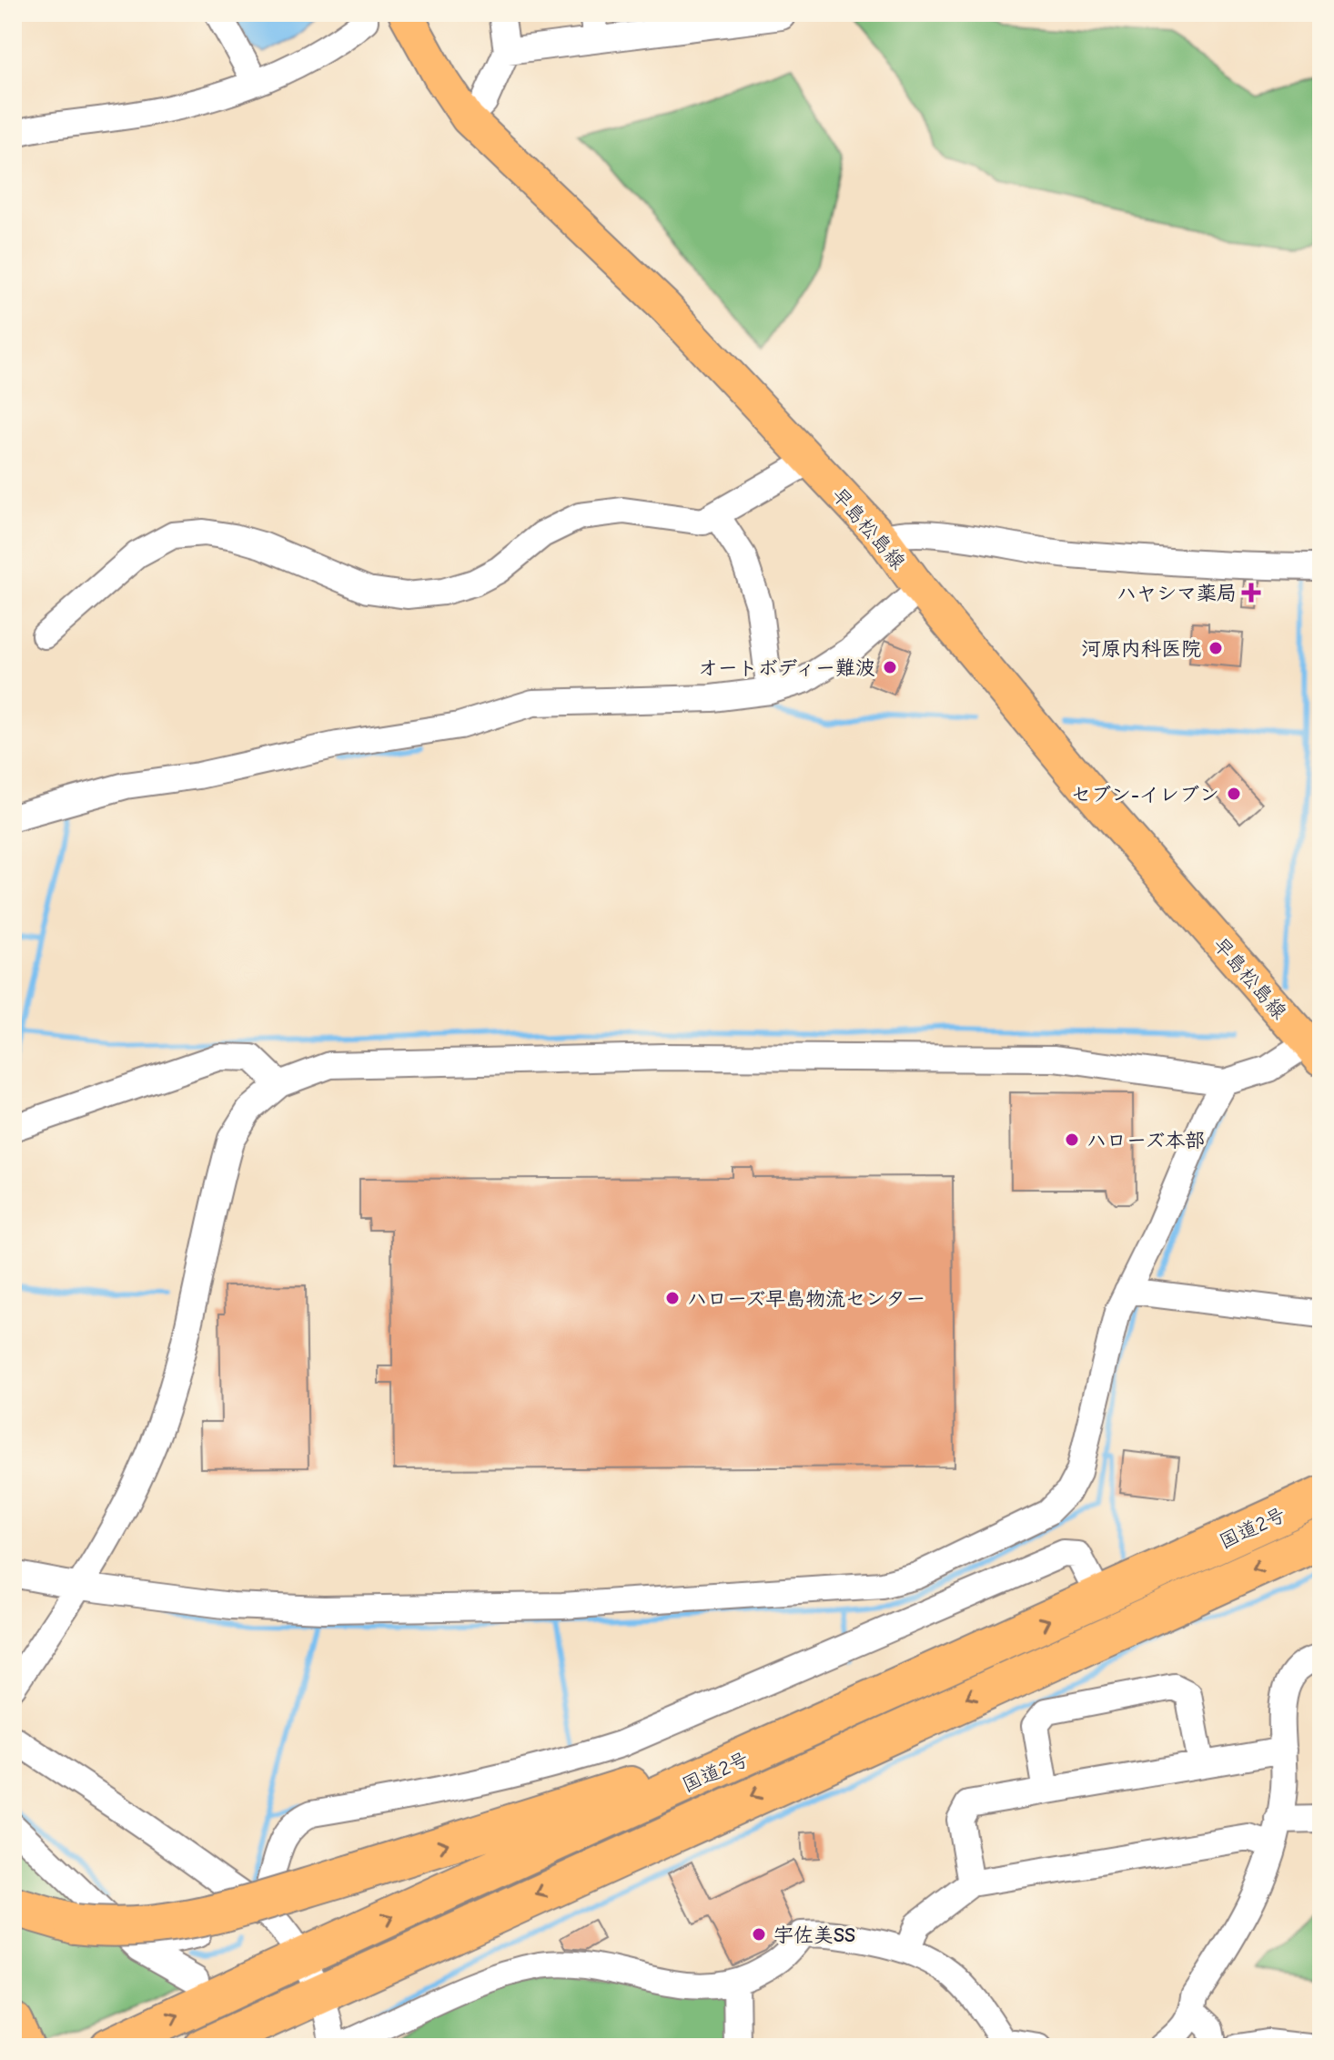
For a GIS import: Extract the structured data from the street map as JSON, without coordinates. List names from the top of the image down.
{
  "streets": {
    "highway": ["国道2号"],
    "main road": ["早島松島線"]
  },
  "places": {
    "health": ["ハヤシマ薬局"],
    "other": [
      "河原内科医院",
      "オートボディー難波",
      "セブン-イレブン",
      "ハローズ本部",
      "ハローズ早島物流センター",
      "宇佐美SS"
    ]
  }
}
